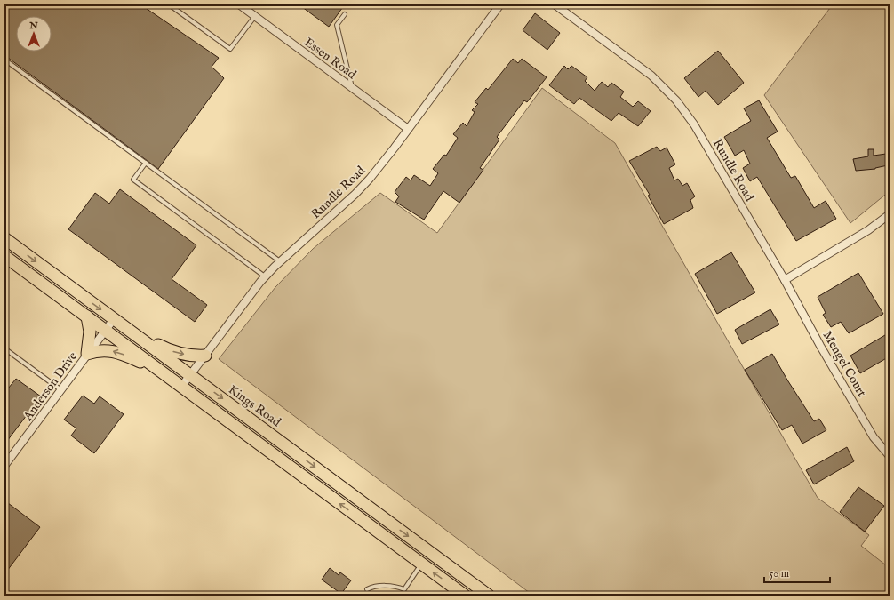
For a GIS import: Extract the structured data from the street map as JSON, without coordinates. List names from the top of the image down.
{
  "streets": {
    "main road": ["Kings Road"],
    "street": [
      "Essen Road",
      "Rundle Road",
      "Mengel Court",
      "Anderson Drive"
    ]
  },
  "crossings": [
    ["Essen Road", "Rundle Road"],
    ["Rundle Road", "Mengel Court"],
    ["Rundle Road", "Kings Road"],
    ["Anderson Drive", "Kings Road"]
  ],
  "scale_bar": "50 m",
  "north": "top"
}
